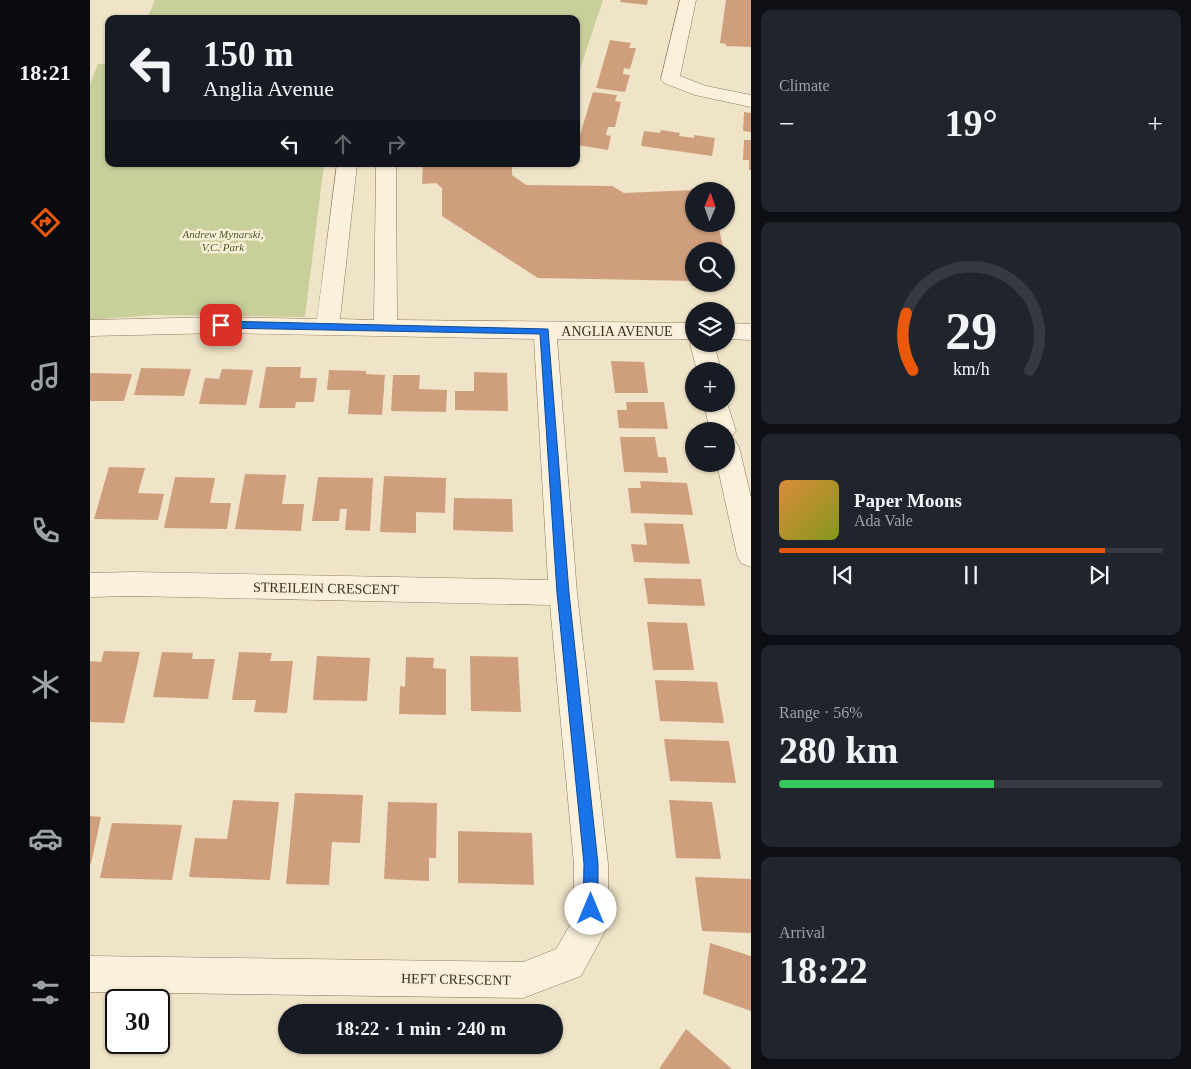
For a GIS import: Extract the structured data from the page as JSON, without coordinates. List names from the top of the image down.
{
  "streets": {
    "street": ["ANGLIA AVENUE", "STREILEIN CRESCENT", "HEFT CRESCENT"]
  },
  "crossings": [
    ["ANGLIA AVENUE", "HEFT CRESCENT"],
    ["STREILEIN CRESCENT", "HEFT CRESCENT"]
  ],
  "parks": ["Andrew Mynarski, V.C. Park"],
  "north": "top",
  "page": {
    "tabs": "18:21",
    "tile": [
      "Climate",
      ["Range · 56%", "280 km"],
      ["Arrival", "18:22"]
    ],
    "turn": ["150 m", "Anglia Avenue"],
    "heat": ["−", "19°", "+"],
    "map_buttons": ["+", "−"],
    "song": ["Paper Moons", "Ada Vale"],
    "limit": "30",
    "trip": "18:22 · 1 min · 240 m",
    "gauge": ["29", "km/h"]
  }
}
